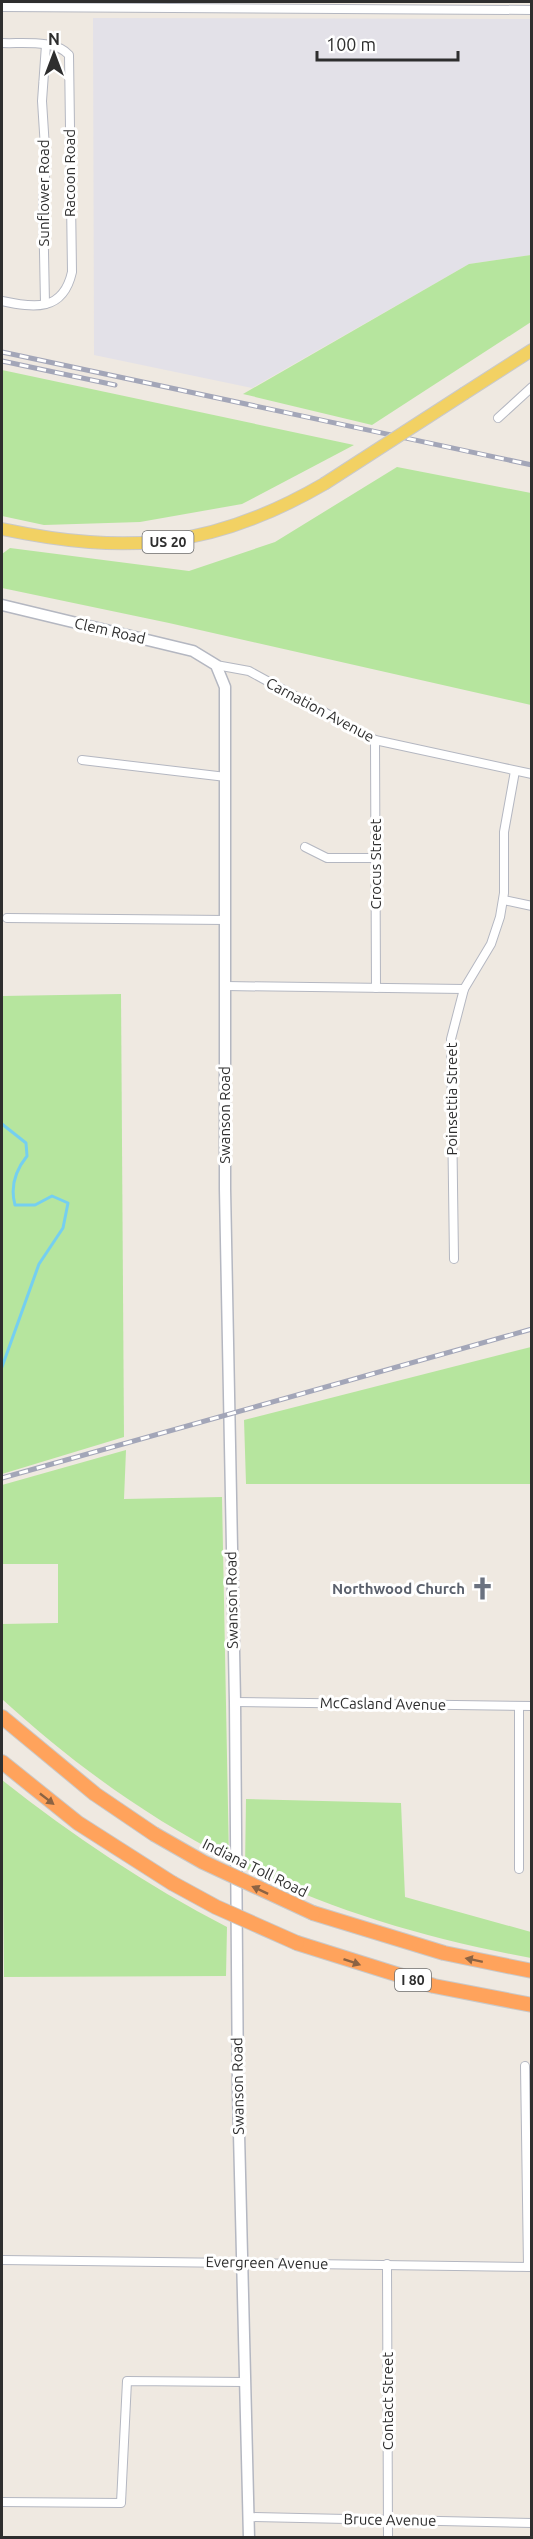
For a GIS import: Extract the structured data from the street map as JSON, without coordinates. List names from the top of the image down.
{
  "streets": {
    "highway": ["Indiana Toll Road", "I 80"],
    "main road": ["US 20"],
    "street": [
      "Racoon Road",
      "Sunflower Road",
      "Clem Road",
      "Carnation Avenue",
      "Crocus Street",
      "Poinsettia Street",
      "Swanson Road",
      "McCasland Avenue",
      "Evergreen Avenue",
      "Contact Street",
      "Bruce Avenue"
    ]
  },
  "crossings": [
    ["Racoon Road", "Sunflower Road"],
    ["Clem Road", "Carnation Avenue"],
    ["Clem Road", "Swanson Road"],
    ["Carnation Avenue", "Crocus Street"],
    ["Carnation Avenue", "Poinsettia Street"],
    ["Carnation Avenue", "Swanson Road"],
    ["Swanson Road", "McCasland Avenue"],
    ["Swanson Road", "Evergreen Avenue"],
    ["Swanson Road", "Bruce Avenue"],
    ["Evergreen Avenue", "Contact Street"],
    ["Contact Street", "Bruce Avenue"]
  ],
  "places": {
    "church": ["Northwood Church"]
  },
  "scale_bar": "100 m",
  "north": "top"
}
